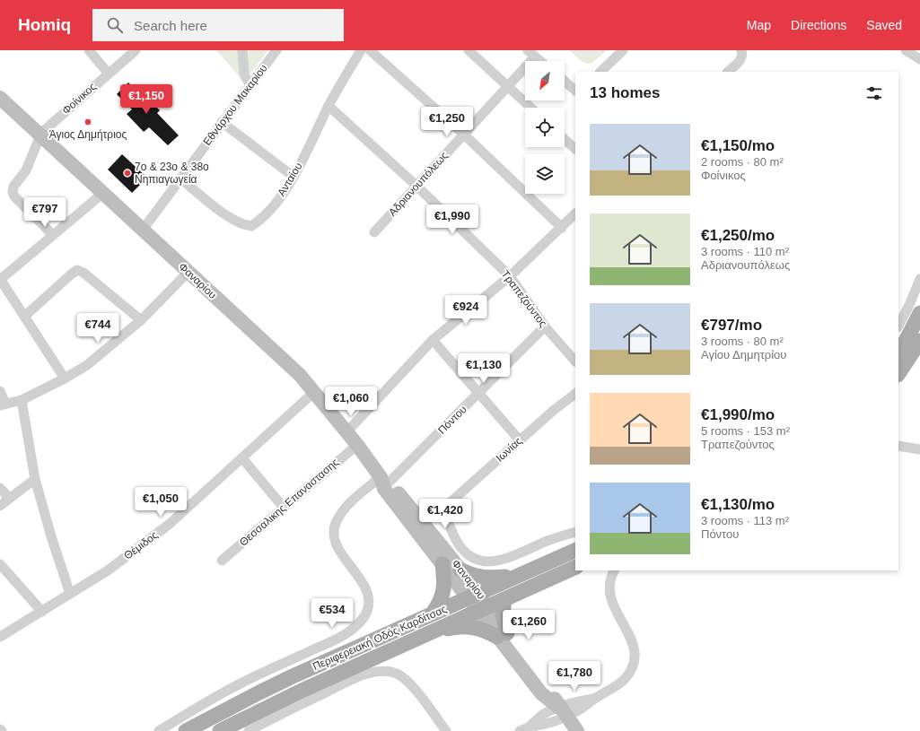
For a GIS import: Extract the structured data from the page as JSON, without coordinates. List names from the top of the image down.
{
  "streets": {
    "main road": ["Φαναρίου", "Περιφερειακή Οδός Καρδίτσας"],
    "street": [
      "Φοίνικος",
      "Εθνάρχου Μακαρίου",
      "Ανταίου",
      "Αδριανουπόλεως",
      "Τραπεζούντος",
      "Πόντου",
      "Ιωνίας",
      "Θεσσαλικης Επαναστασης",
      "Θέμιδος"
    ]
  },
  "crossings": [
    ["Φοίνικος", "Φαναρίου"],
    ["Εθνάρχου Μακαρίου", "Ανταίου"],
    ["Εθνάρχου Μακαρίου", "Φαναρίου"],
    ["Ανταίου", "Τραπεζούντος"],
    ["Αδριανουπόλεως", "Τραπεζούντος"],
    ["Φαναρίου", "Πόντου"],
    ["Φαναρίου", "Θεσσαλικης Επαναστασης"],
    ["Φαναρίου", "Θέμιδος"],
    ["Φαναρίου", "Περιφερειακή Οδός Καρδίτσας"],
    ["Τραπεζούντος", "Πόντου"]
  ],
  "places": ["Άγιος Δημήτριος", "7ο & 23ο & 38ο Νηπιαγωγεία"],
  "north": "bottom left",
  "page": {
    "header": "Homiq",
    "search": "Search here",
    "nav": ["Map", "Directions", "Saved"],
    "heading": "13 homes",
    "price": [
      "€1,150",
      "€1,250",
      "€797",
      "€1,990",
      "€924",
      "€744",
      "€1,130",
      "€1,060",
      "€1,050",
      "€1,420",
      "€534",
      "€1,260",
      "€1,780"
    ],
    "list": [
      {
        "name": "€1,150/mo",
        "note": "2 rooms · 80 m² · Φοίνικος"
      },
      {
        "name": "€1,250/mo",
        "note": "3 rooms · 110 m² · Αδριανουπόλεως"
      },
      {
        "name": "€797/mo",
        "note": "3 rooms · 80 m² · Αγίου Δημητρίου"
      },
      {
        "name": "€1,990/mo",
        "note": "5 rooms · 153 m² · Τραπεζούντος"
      },
      {
        "name": "€1,130/mo",
        "note": "3 rooms · 113 m² · Πόντου"
      }
    ]
  }
}
